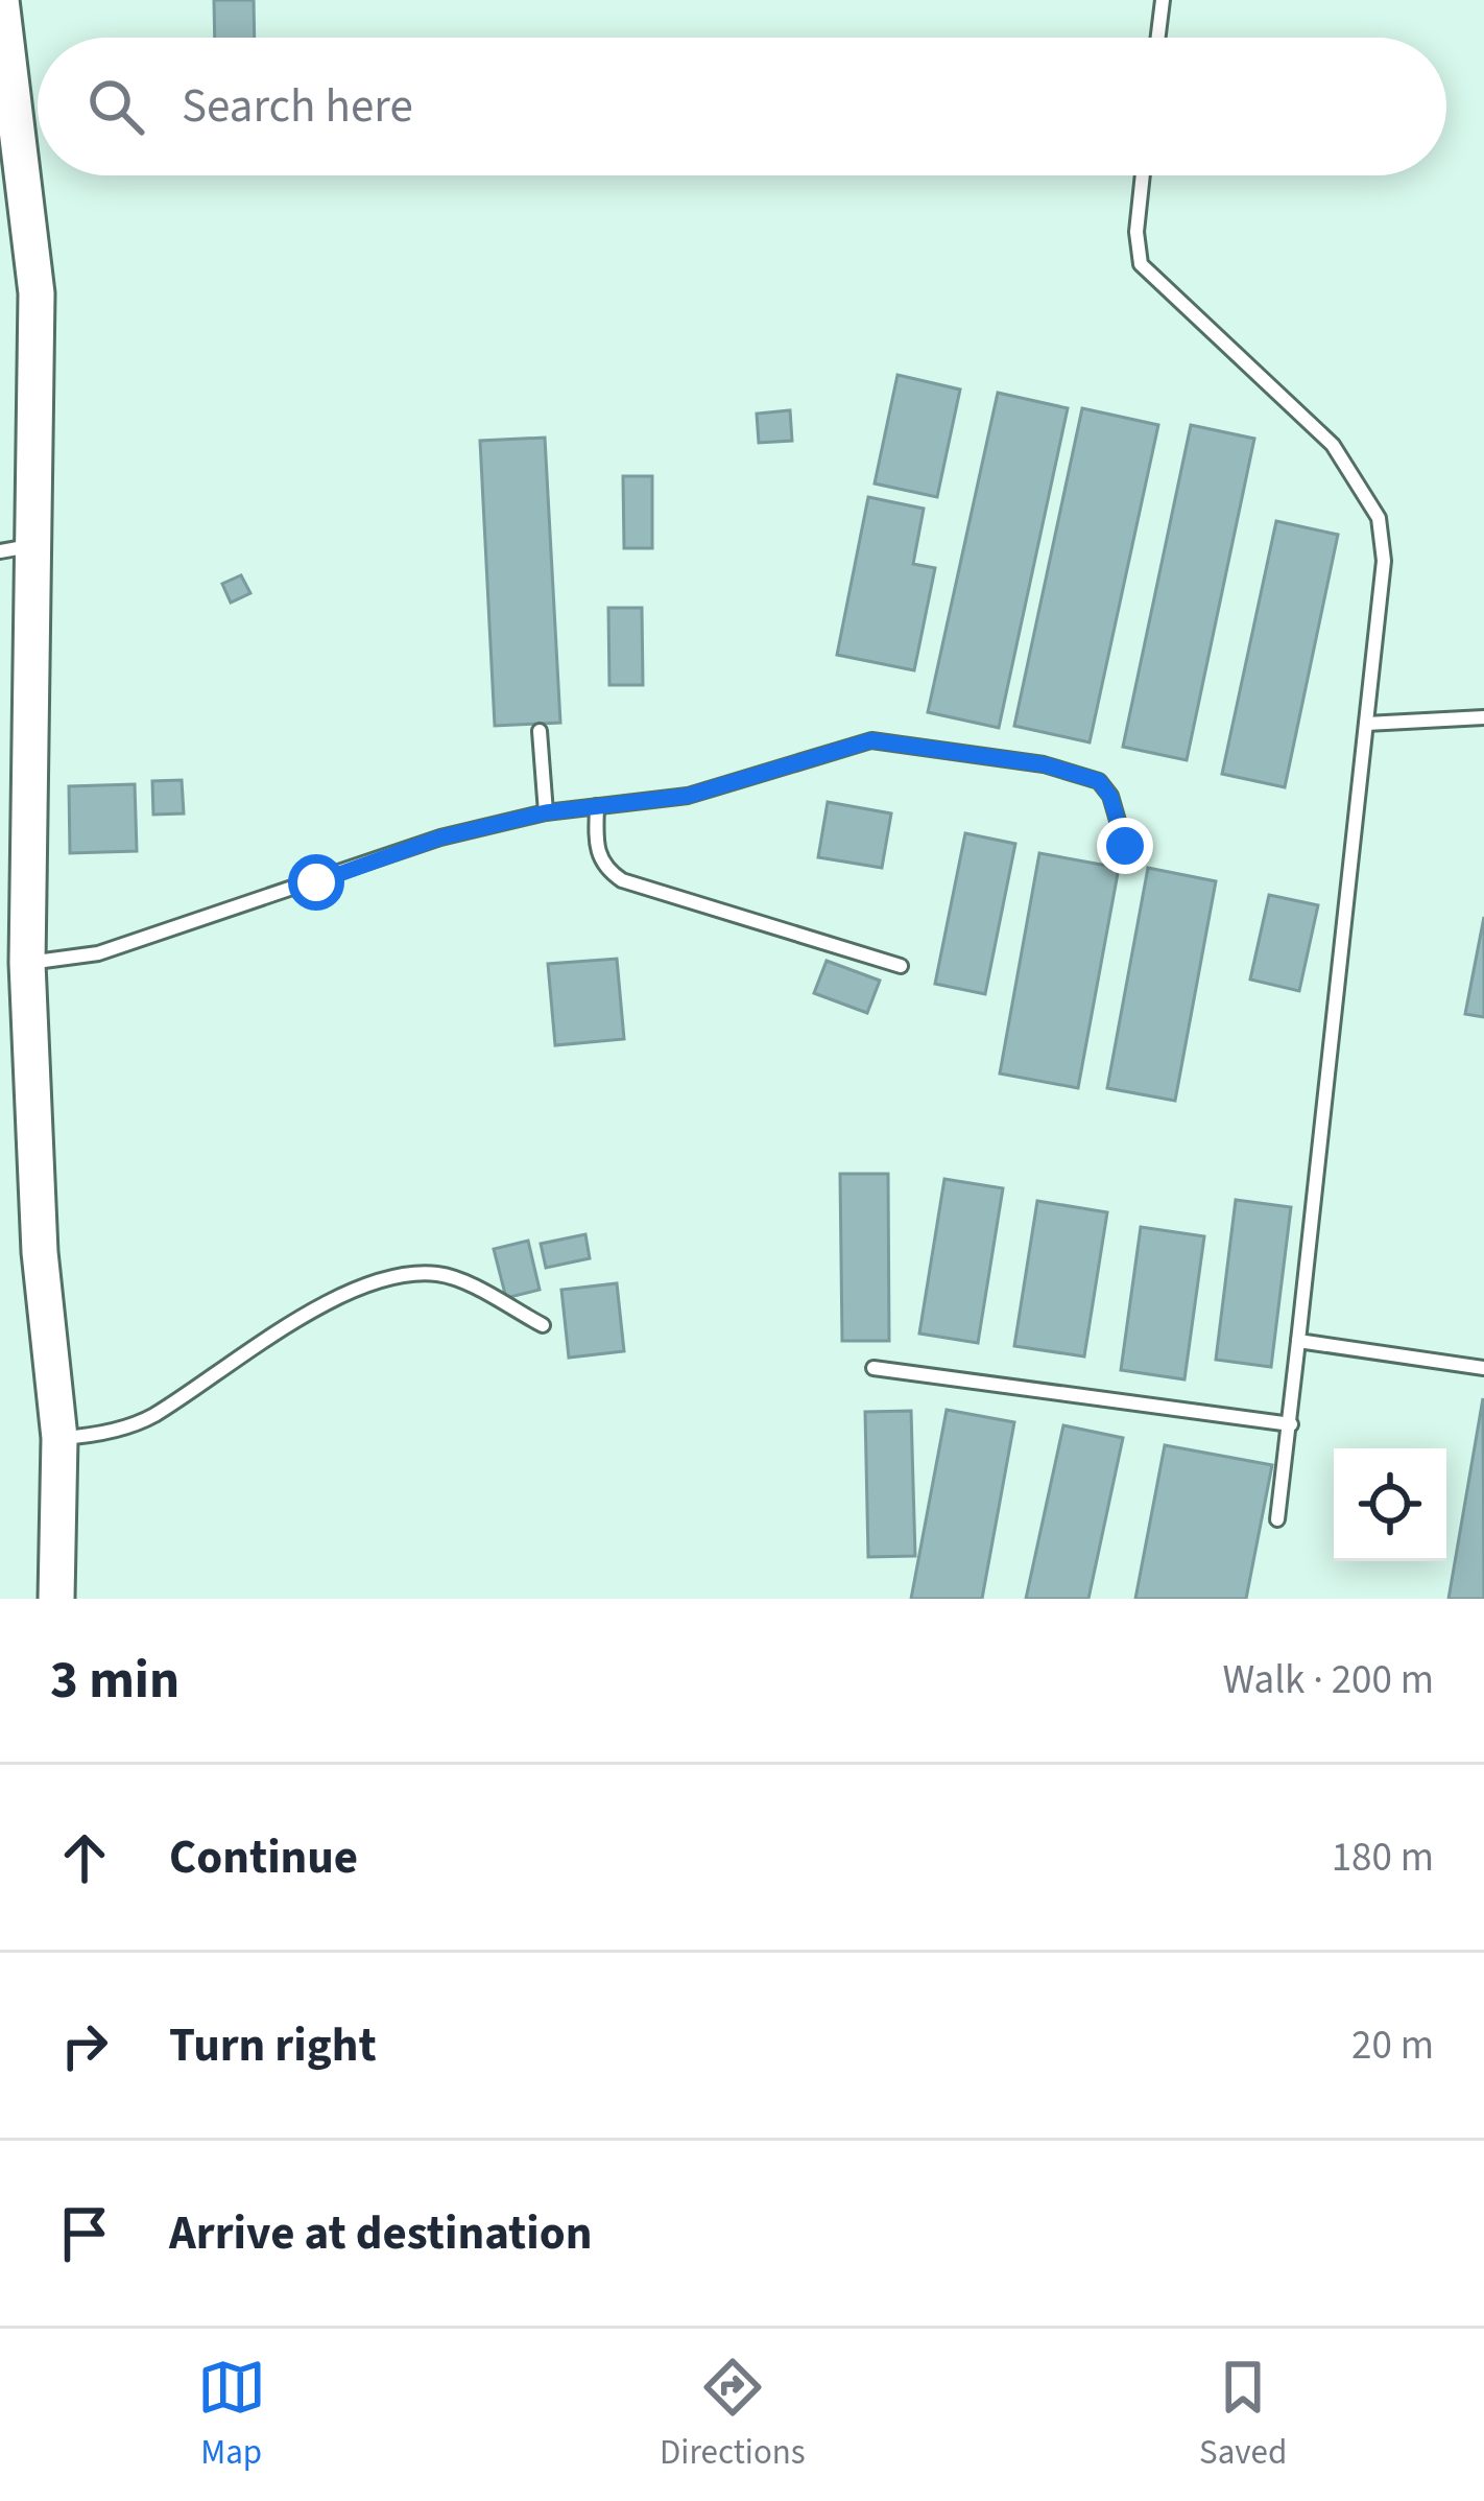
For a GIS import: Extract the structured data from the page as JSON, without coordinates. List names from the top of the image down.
{
  "page": {
    "search": "Search here",
    "heading": ["3 min", "Walk · 200 m"],
    "list": [
      ["Continue", "180 m"],
      ["Turn right", "20 m"],
      "Arrive at destination"
    ],
    "nav": ["Map", "Directions", "Saved"]
  }
}
